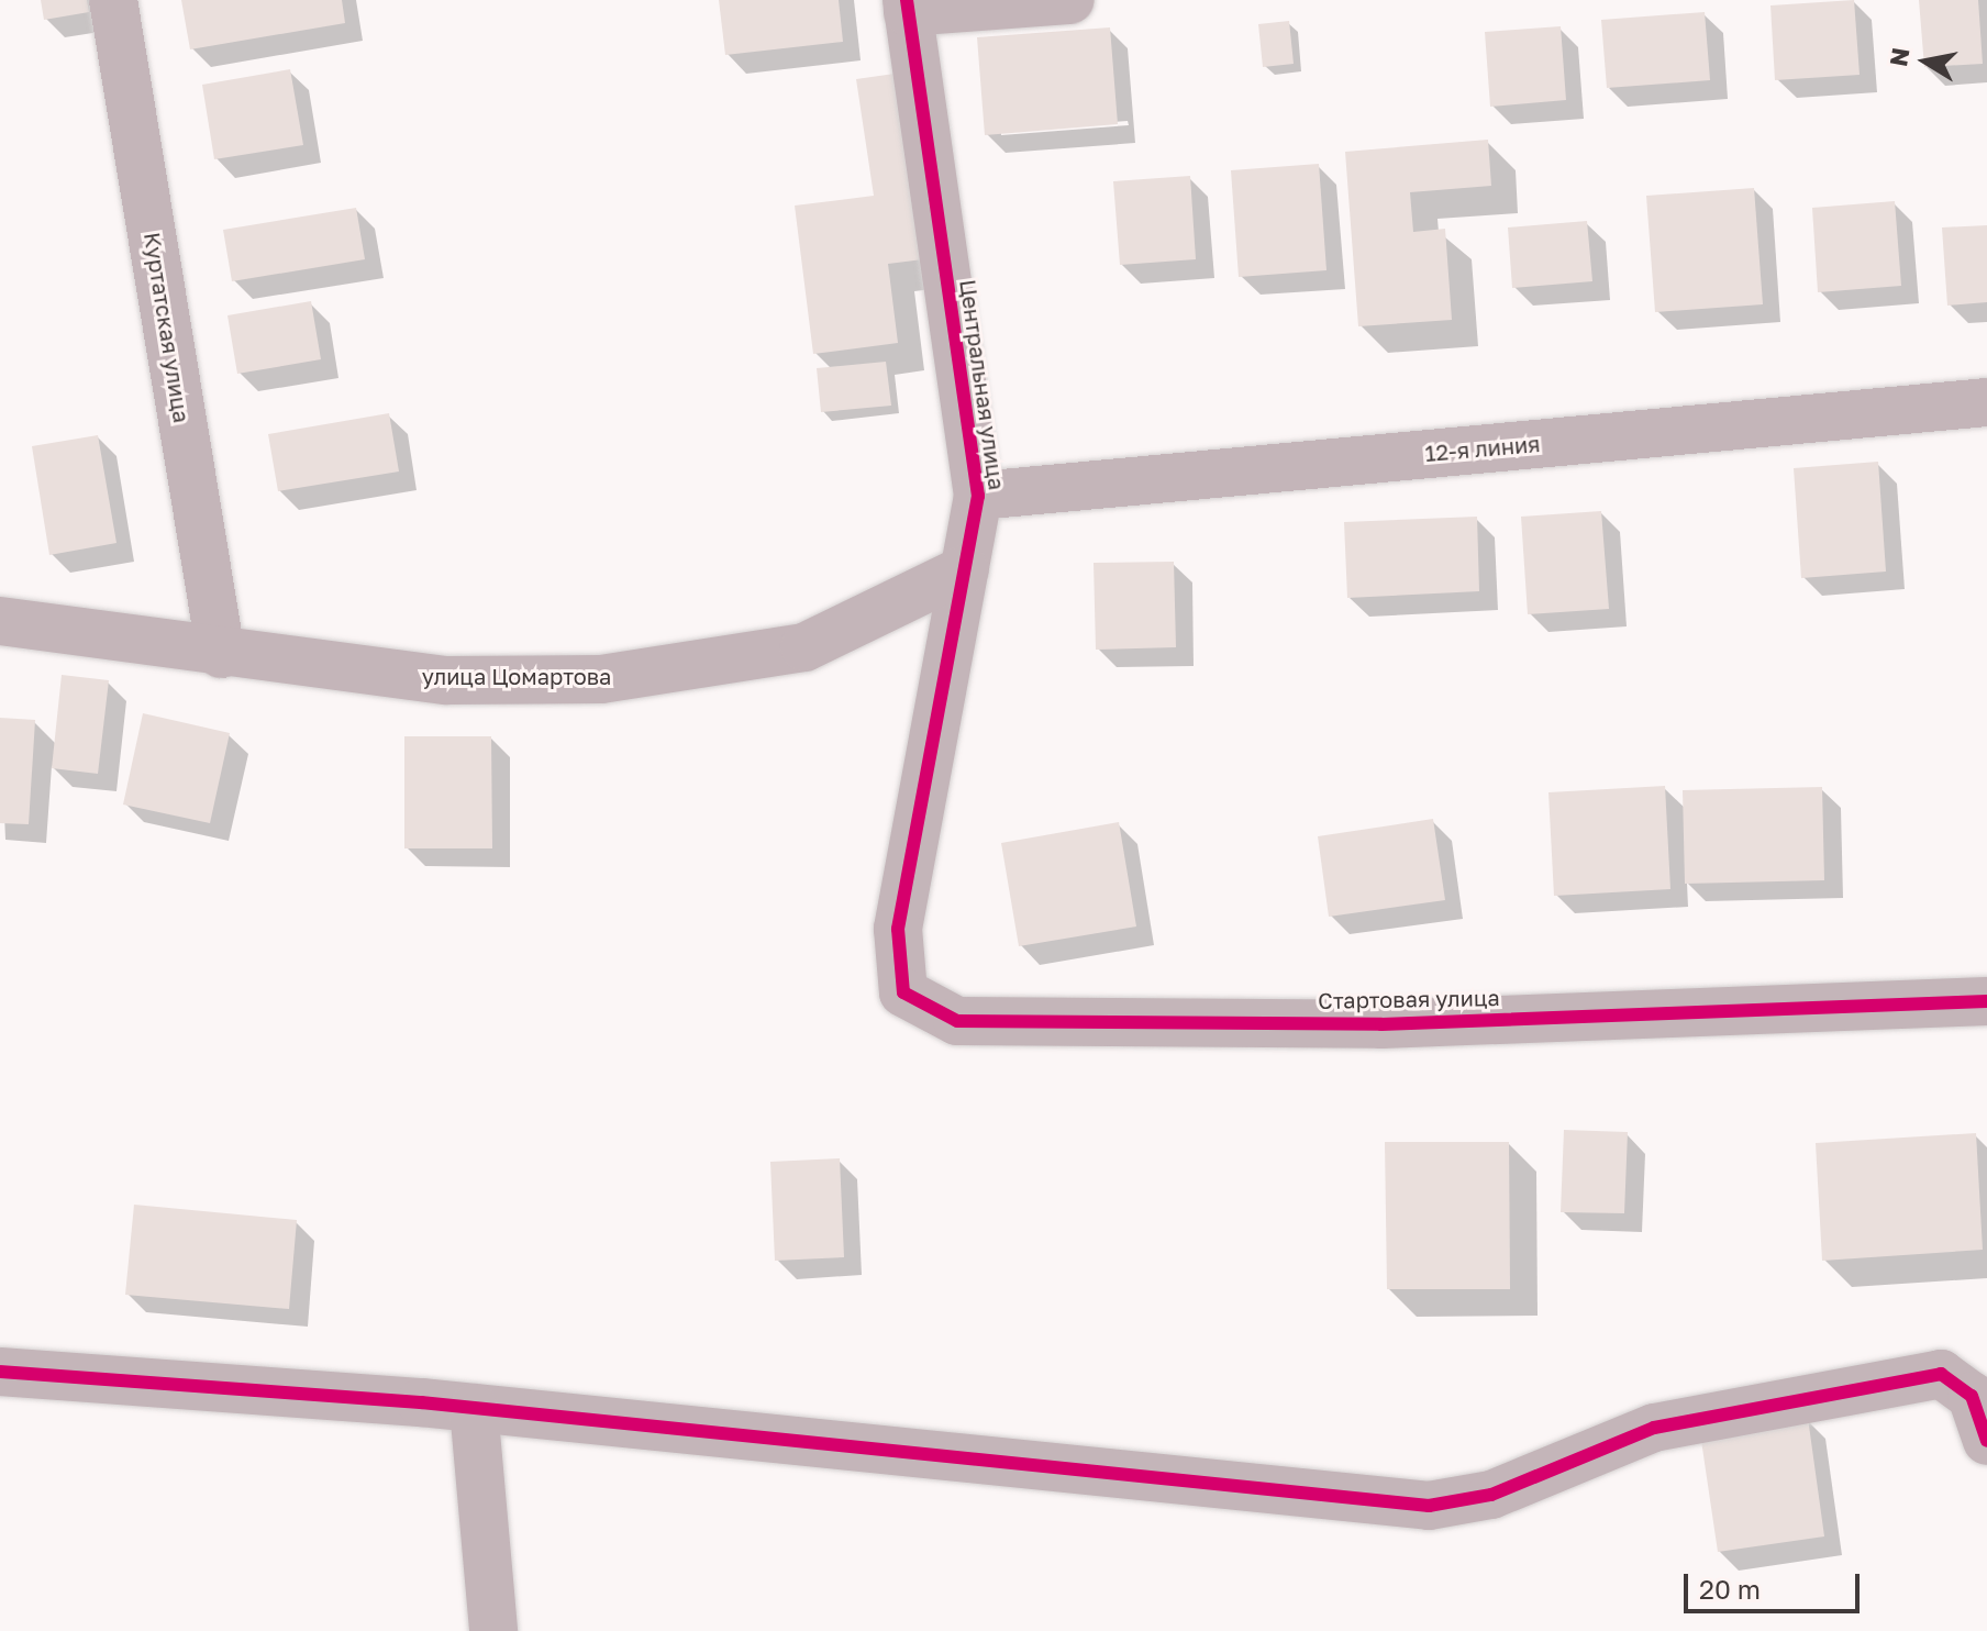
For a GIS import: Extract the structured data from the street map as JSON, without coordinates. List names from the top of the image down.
{
  "streets": {
    "street": [
      "Куртатская улица",
      "Центральная улица",
      "12-я линия",
      "улица Цомартова",
      "Стартовая улица"
    ]
  },
  "crossings": [
    ["Куртатская улица", "улица Цомартова"],
    ["Центральная улица", "12-я линия"],
    ["Центральная улица", "улица Цомартова"],
    ["Центральная улица", "Стартовая улица"]
  ],
  "scale_bar": "20 m",
  "north": "left"
}
